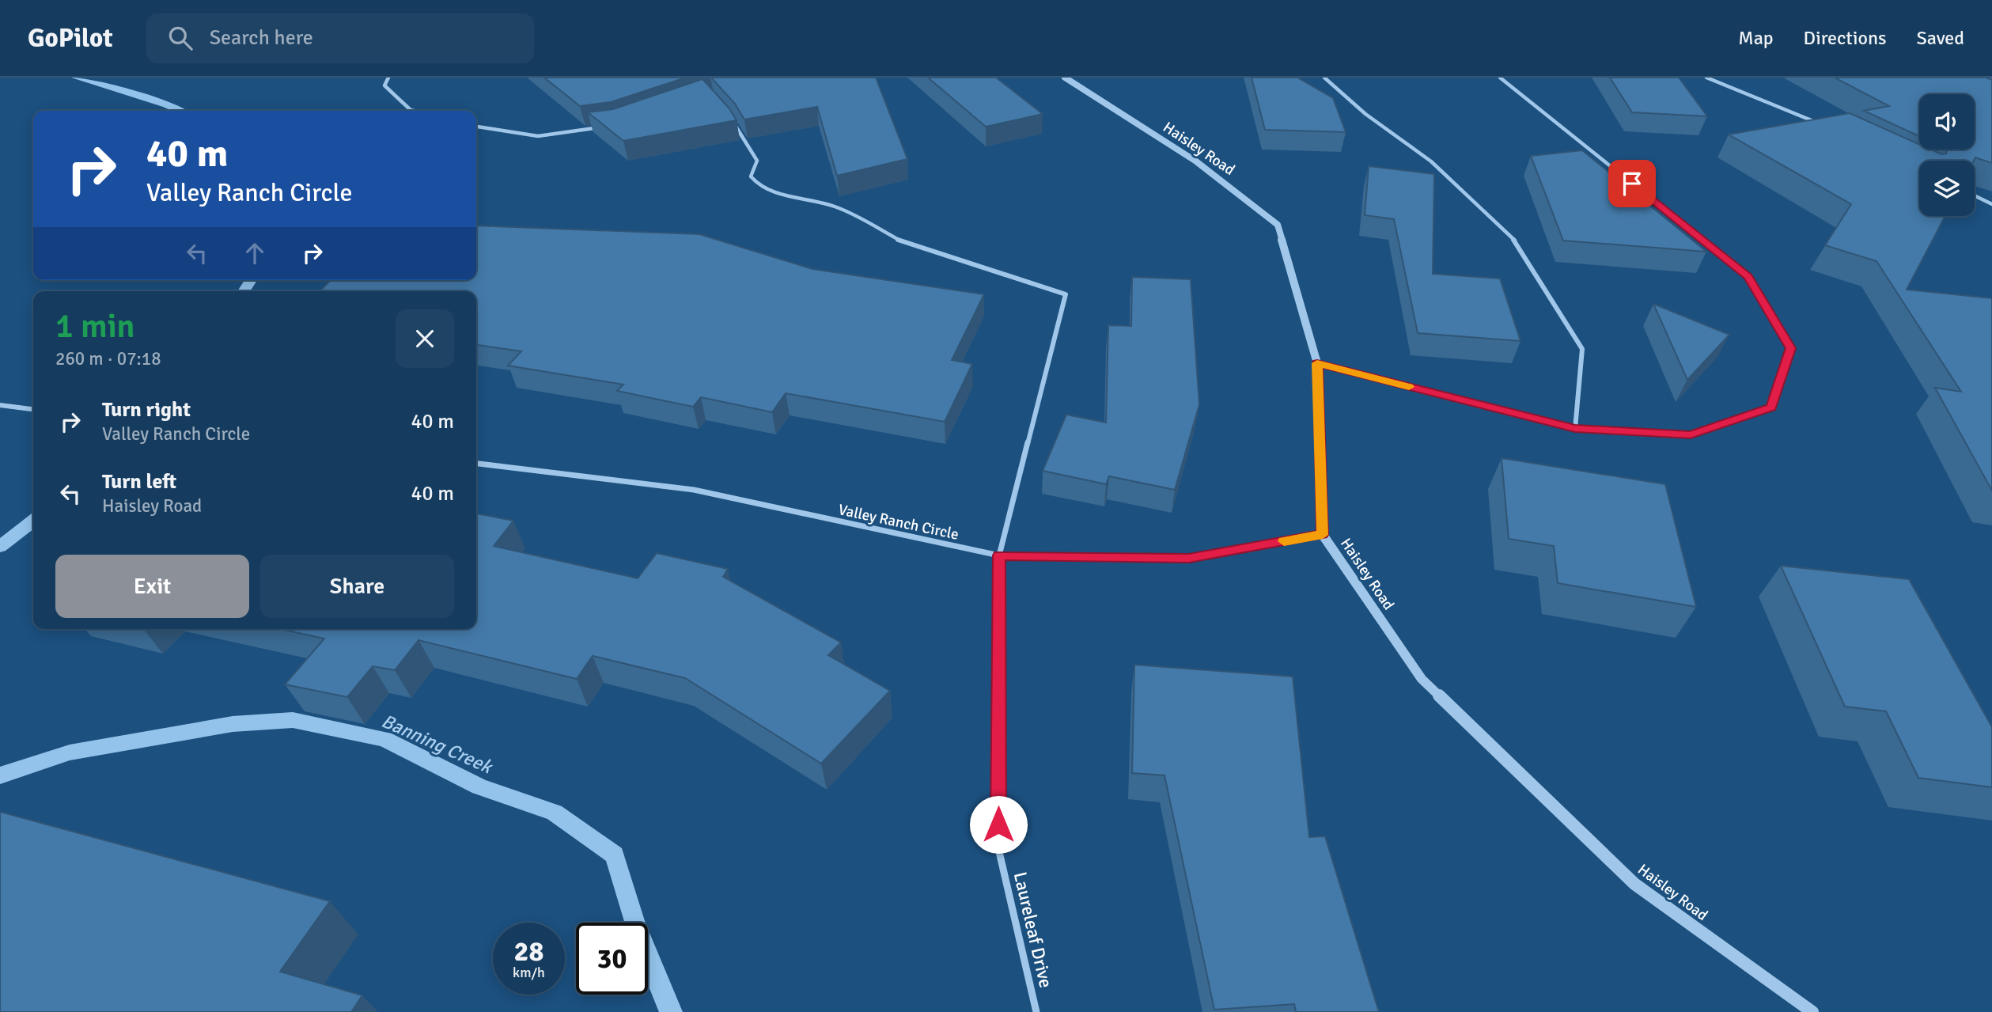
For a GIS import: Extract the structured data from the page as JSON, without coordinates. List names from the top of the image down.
{
  "streets": {
    "street": ["Haisley Road", "Valley Ranch Circle", "Laureleaf Drive"]
  },
  "crossings": [
    ["Haisley Road", "Valley Ranch Circle"],
    ["Valley Ranch Circle", "Laureleaf Drive"]
  ],
  "water": ["Banning Creek"],
  "page": {
    "header": "GoPilot",
    "search": "Search here",
    "nav": ["Map", "Directions", "Saved"],
    "turn": ["40 m", "Valley Ranch Circle"],
    "heading": ["1 min", "260 m · 07:18"],
    "list": [
      {
        "name": "Turn right",
        "note": "Valley Ranch Circle",
        "value": "40 m"
      },
      {
        "name": "Turn left",
        "note": "Haisley Road",
        "value": "40 m"
      }
    ],
    "buttons": ["Exit", "Share"],
    "speed": "28 km/h",
    "limit": "30"
  }
}
